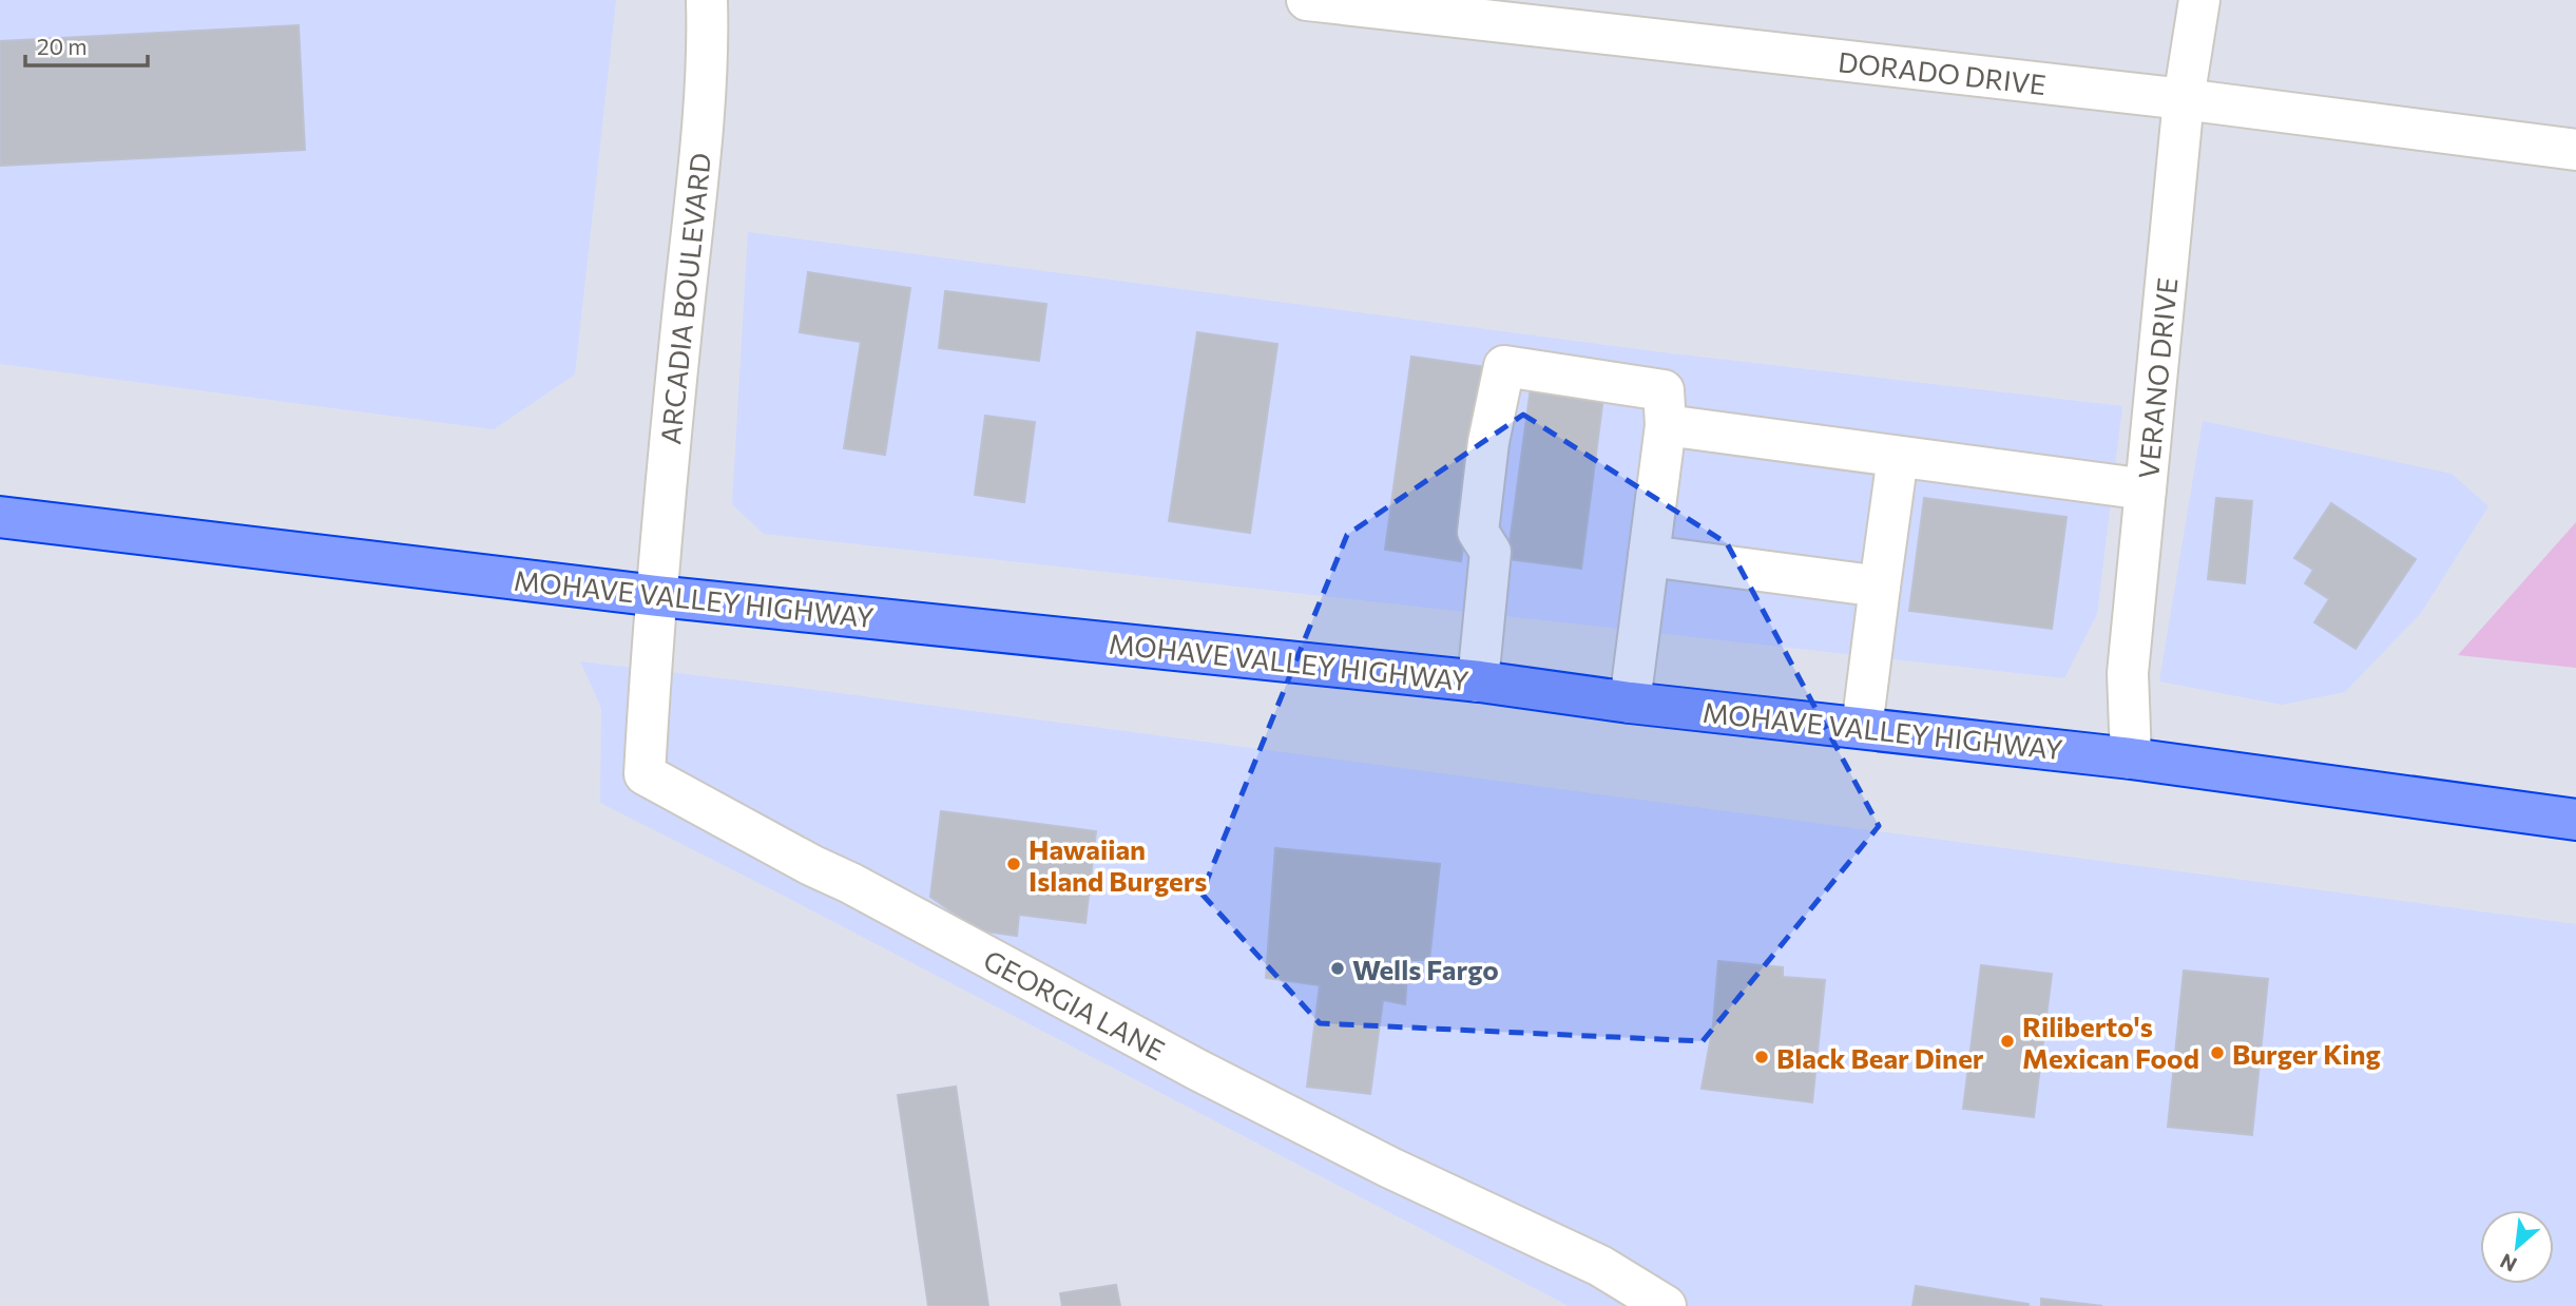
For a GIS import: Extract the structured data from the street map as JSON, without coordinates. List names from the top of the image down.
{
  "streets": {
    "highway": ["MOHAVE VALLEY HIGHWAY"],
    "street": [
      "DORADO DRIVE",
      "ARCADIA BOULEVARD",
      "VERANO DRIVE",
      "GEORGIA LANE"
    ]
  },
  "crossings": [
    ["DORADO DRIVE", "VERANO DRIVE"],
    ["ARCADIA BOULEVARD", "MOHAVE VALLEY HIGHWAY"],
    ["ARCADIA BOULEVARD", "GEORGIA LANE"],
    ["VERANO DRIVE", "MOHAVE VALLEY HIGHWAY"],
    ["MOHAVE VALLEY HIGHWAY", "GEORGIA LANE"]
  ],
  "places": [
    "Hawaiian Island Burgers",
    "Wells Fargo",
    "Riliberto's Mexican Food",
    "Burger King",
    "Black Bear Diner"
  ],
  "scale_bar": "20 m",
  "north": "bottom left"
}
